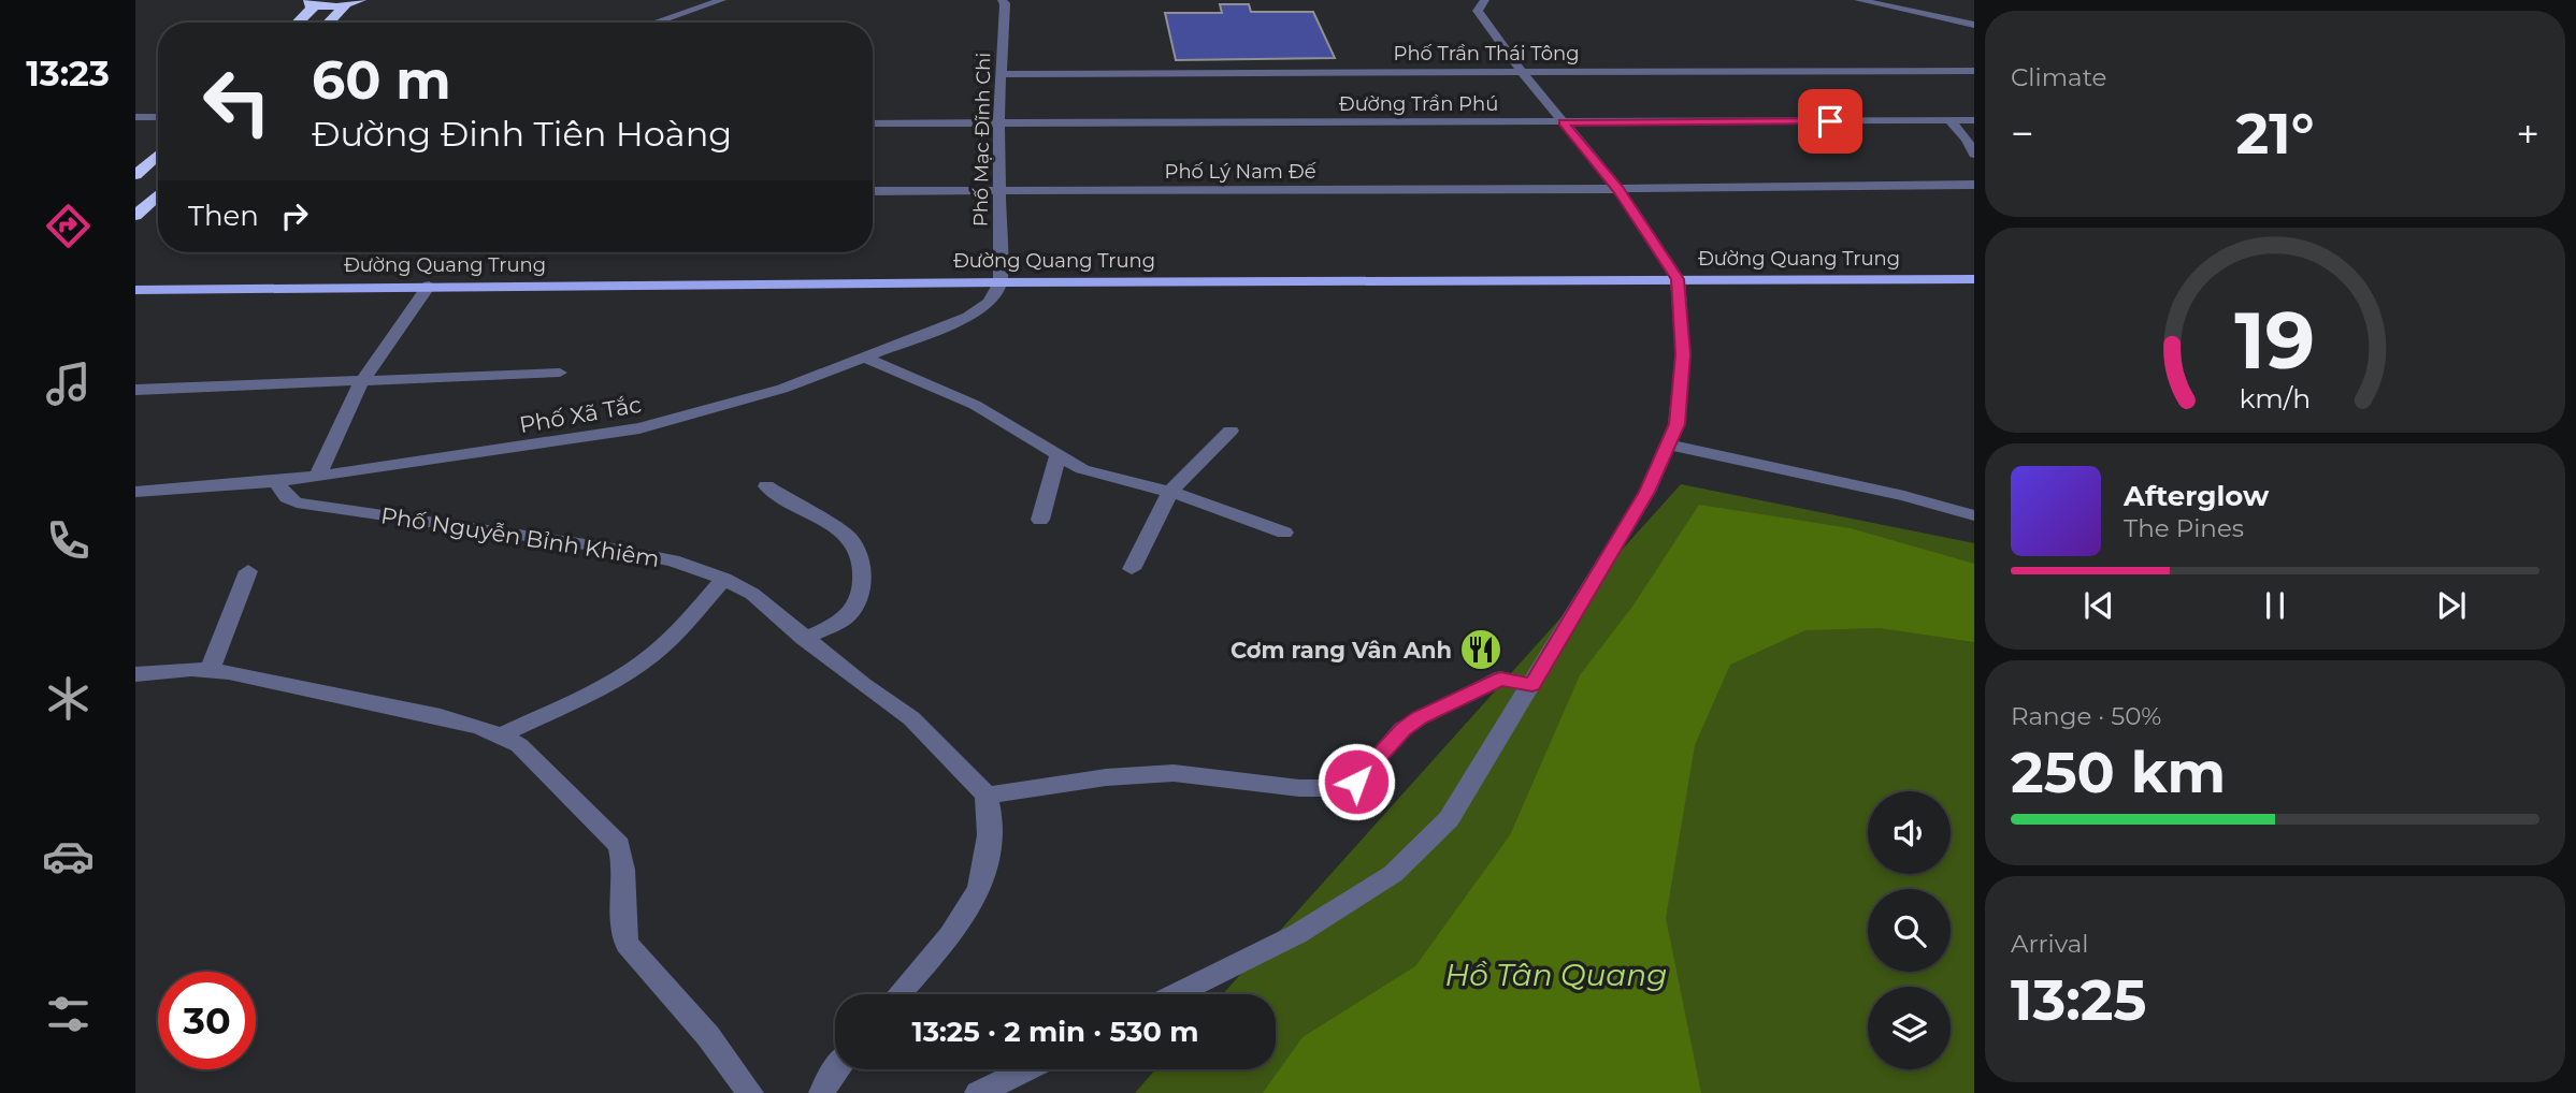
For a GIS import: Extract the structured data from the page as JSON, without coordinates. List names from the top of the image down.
{
  "streets": {
    "main road": ["Đường Quang Trung"],
    "street": [
      "Phố Trần Thái Tông",
      "Đường Trần Phú",
      "Phố Mạc Đĩnh Chi",
      "Phố Lý Nam Đế",
      "Phố Xã Tắc",
      "Phố Nguyễn Bỉnh Khiêm"
    ]
  },
  "crossings": [
    ["Phố Trần Thái Tông", "Phố Mạc Đĩnh Chi"],
    ["Đường Trần Phú", "Phố Mạc Đĩnh Chi"],
    ["Phố Mạc Đĩnh Chi", "Phố Lý Nam Đế"],
    ["Phố Mạc Đĩnh Chi", "Đường Quang Trung"],
    ["Phố Mạc Đĩnh Chi", "Phố Xã Tắc"],
    ["Đường Quang Trung", "Phố Xã Tắc"],
    ["Phố Xã Tắc", "Phố Nguyễn Bỉnh Khiêm"]
  ],
  "water": ["Hồ Tân Quang"],
  "places": {
    "restaurant": ["Cơm rang Vân Anh"]
  },
  "page": {
    "tabs": "13:23",
    "tile": [
      "Climate",
      ["Range · 50%", "250 km"],
      ["Arrival", "13:25"]
    ],
    "turn": ["60 m", "Đường Đinh Tiên Hoàng"],
    "heat": ["−", "21°", "+"],
    "then": "Then",
    "song": ["Afterglow", "The Pines"],
    "limit": "30",
    "trip": "13:25 · 2 min · 530 m",
    "gauge": ["19", "km/h"]
  }
}
